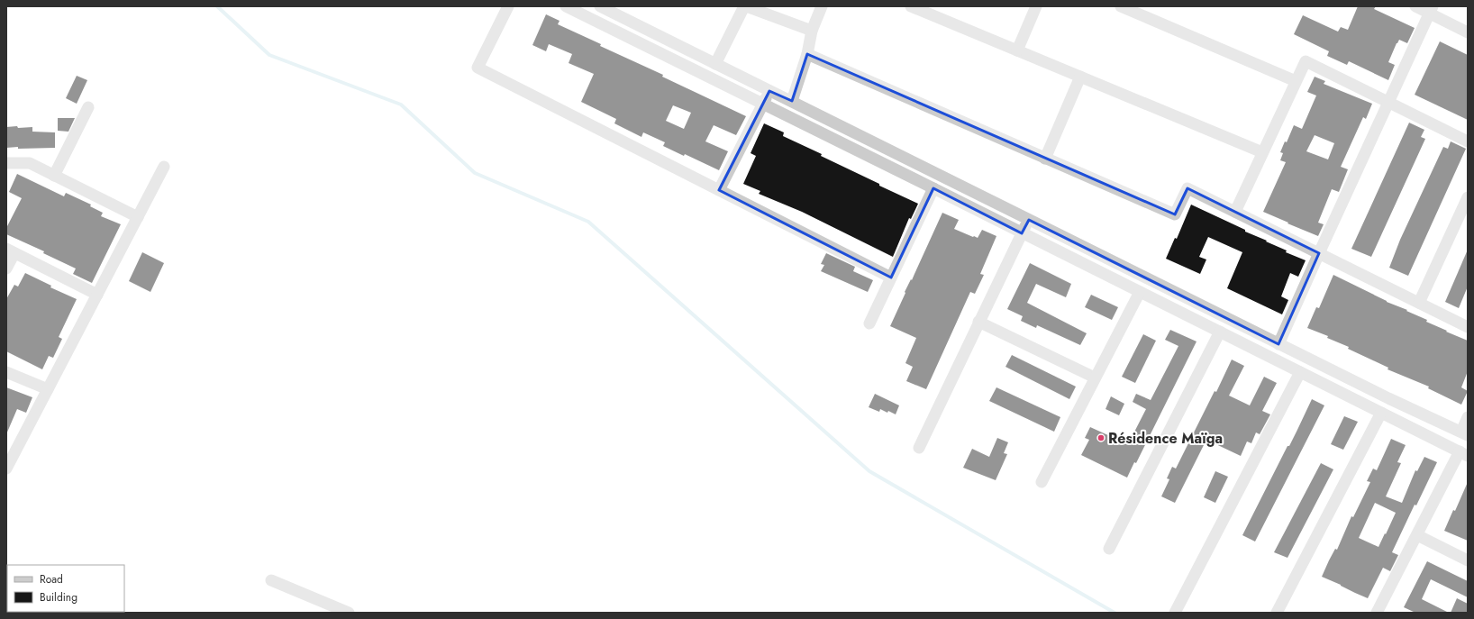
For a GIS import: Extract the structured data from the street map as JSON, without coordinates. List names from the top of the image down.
{
  "places": ["Résidence Maïga"],
  "legend": ["Road", "Building"]
}
